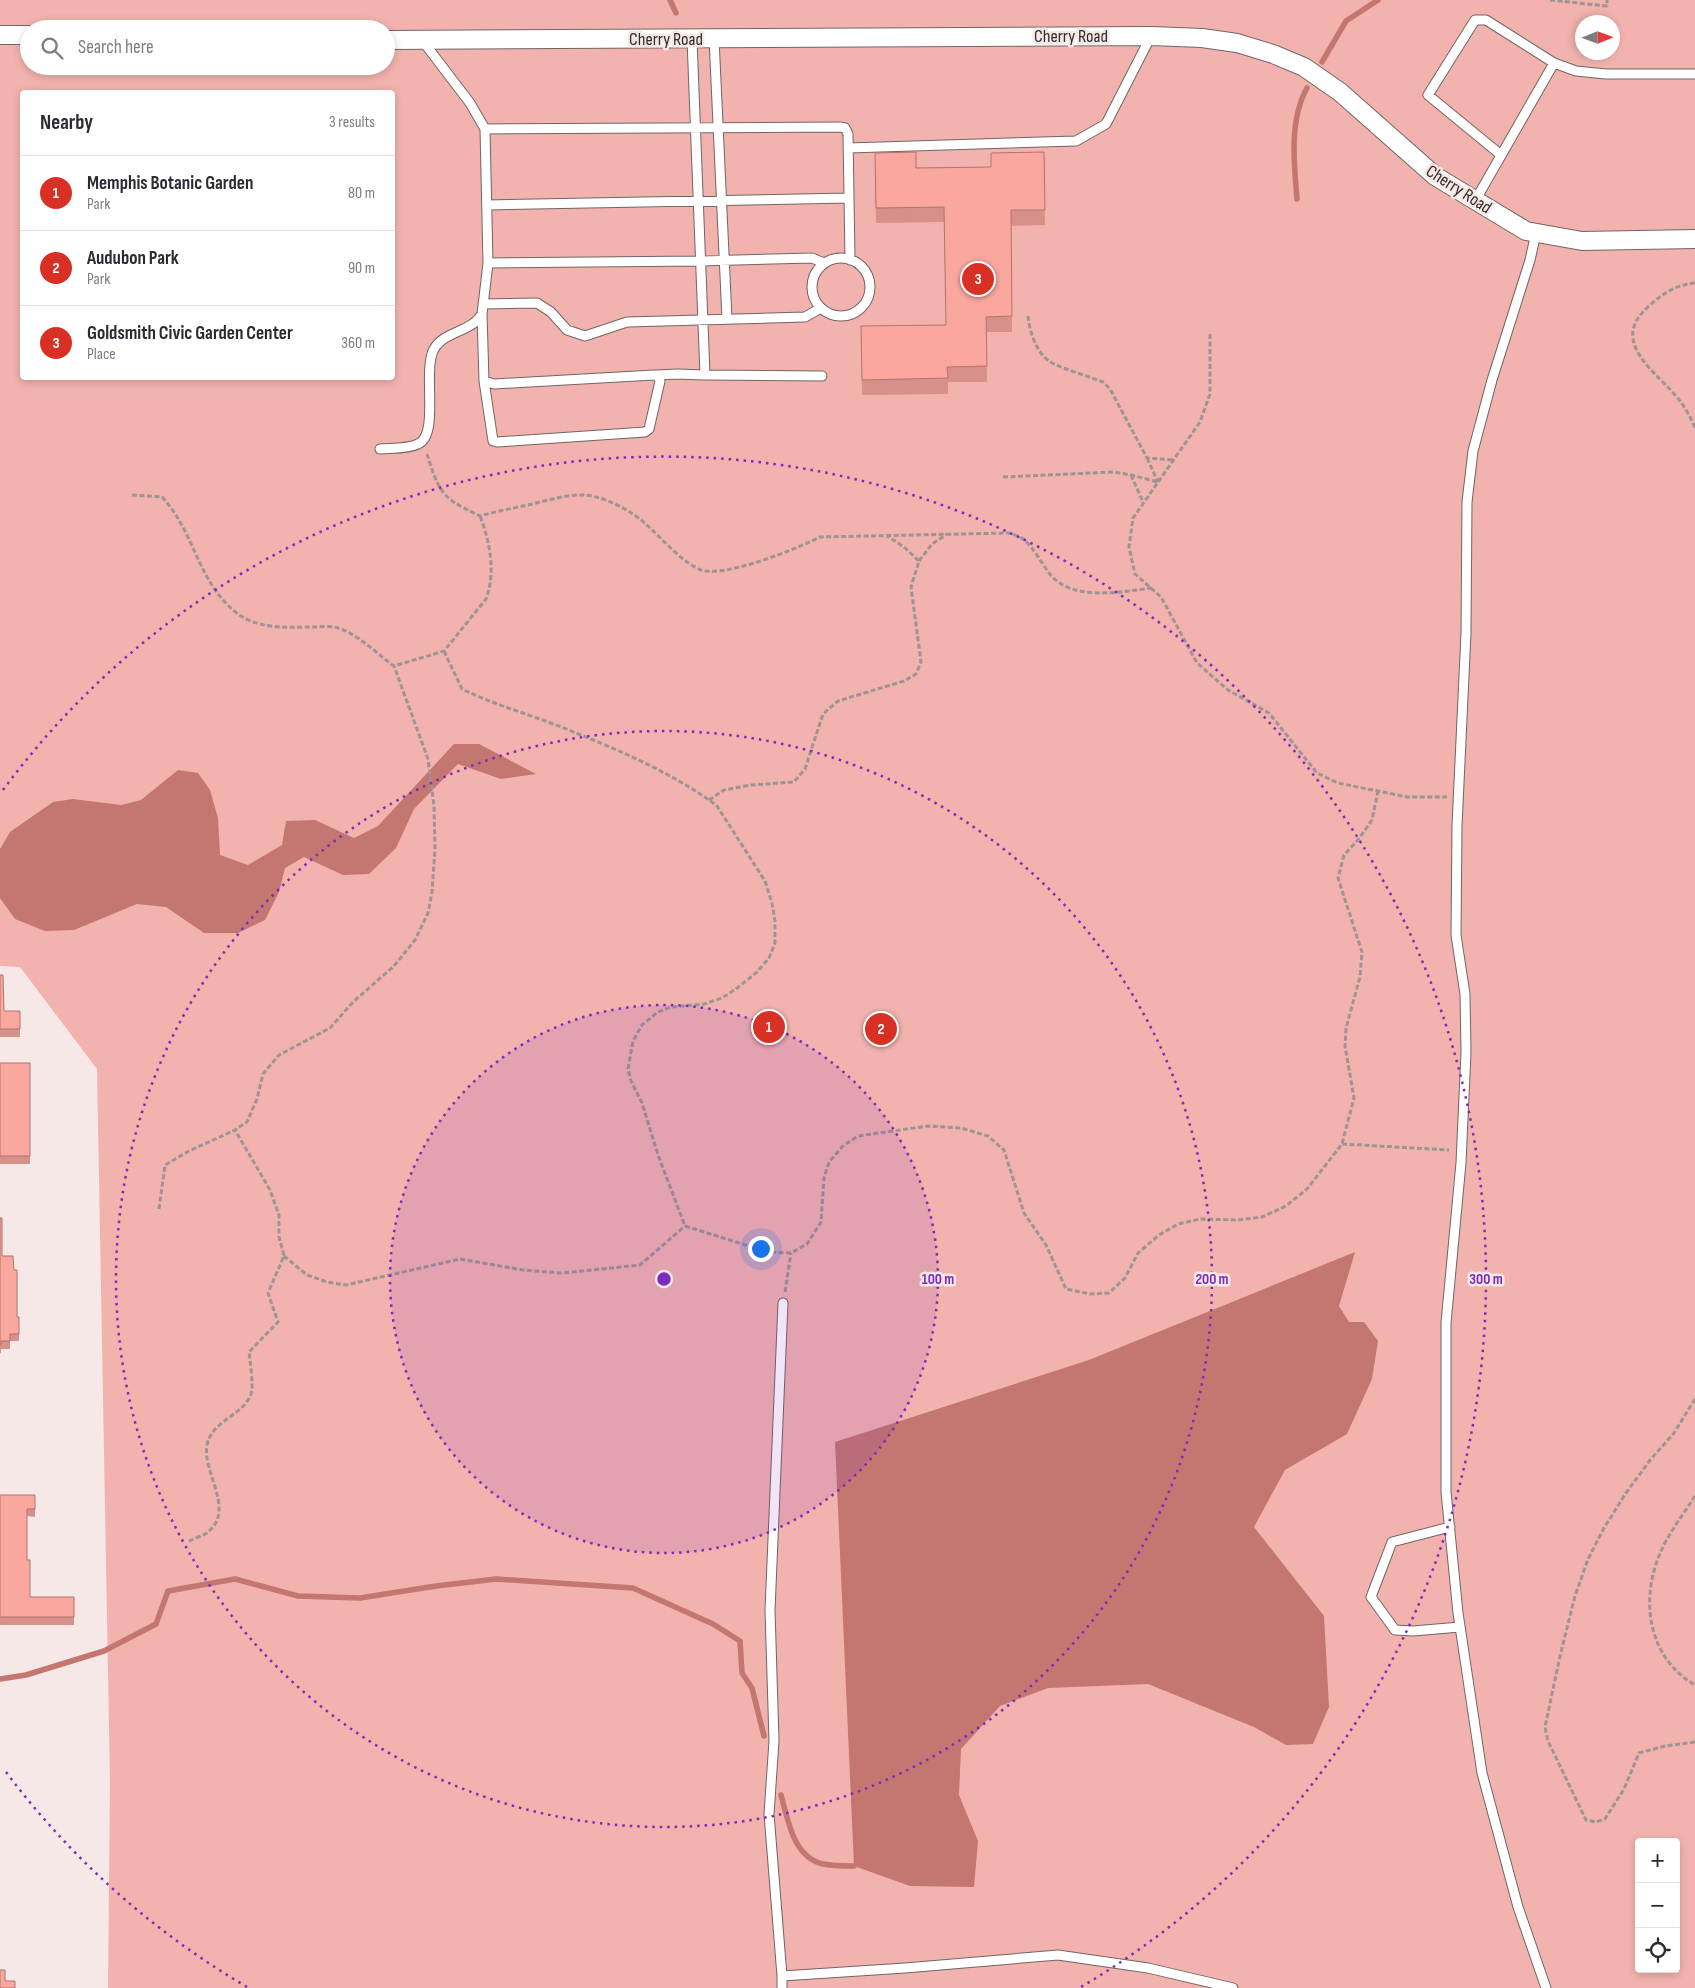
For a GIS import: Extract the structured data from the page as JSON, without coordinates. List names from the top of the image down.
{
  "streets": {
    "street": ["Cherry Road"]
  },
  "north": "right",
  "page": {
    "search": "Search here",
    "heading": ["Nearby", "3 results"],
    "list": [
      {
        "mark": "1",
        "name": "Memphis Botanic Garden",
        "note": "Park",
        "value": "80 m"
      },
      {
        "mark": "2",
        "name": "Audubon Park",
        "note": "Park",
        "value": "90 m"
      },
      {
        "mark": "3",
        "name": "Goldsmith Civic Garden Center",
        "note": "Place",
        "value": "360 m"
      }
    ],
    "pins": ["3", "1", "2"],
    "map_buttons": ["+", "−"]
  },
  "rings": ["100 m", "200 m", "300 m"]
}
